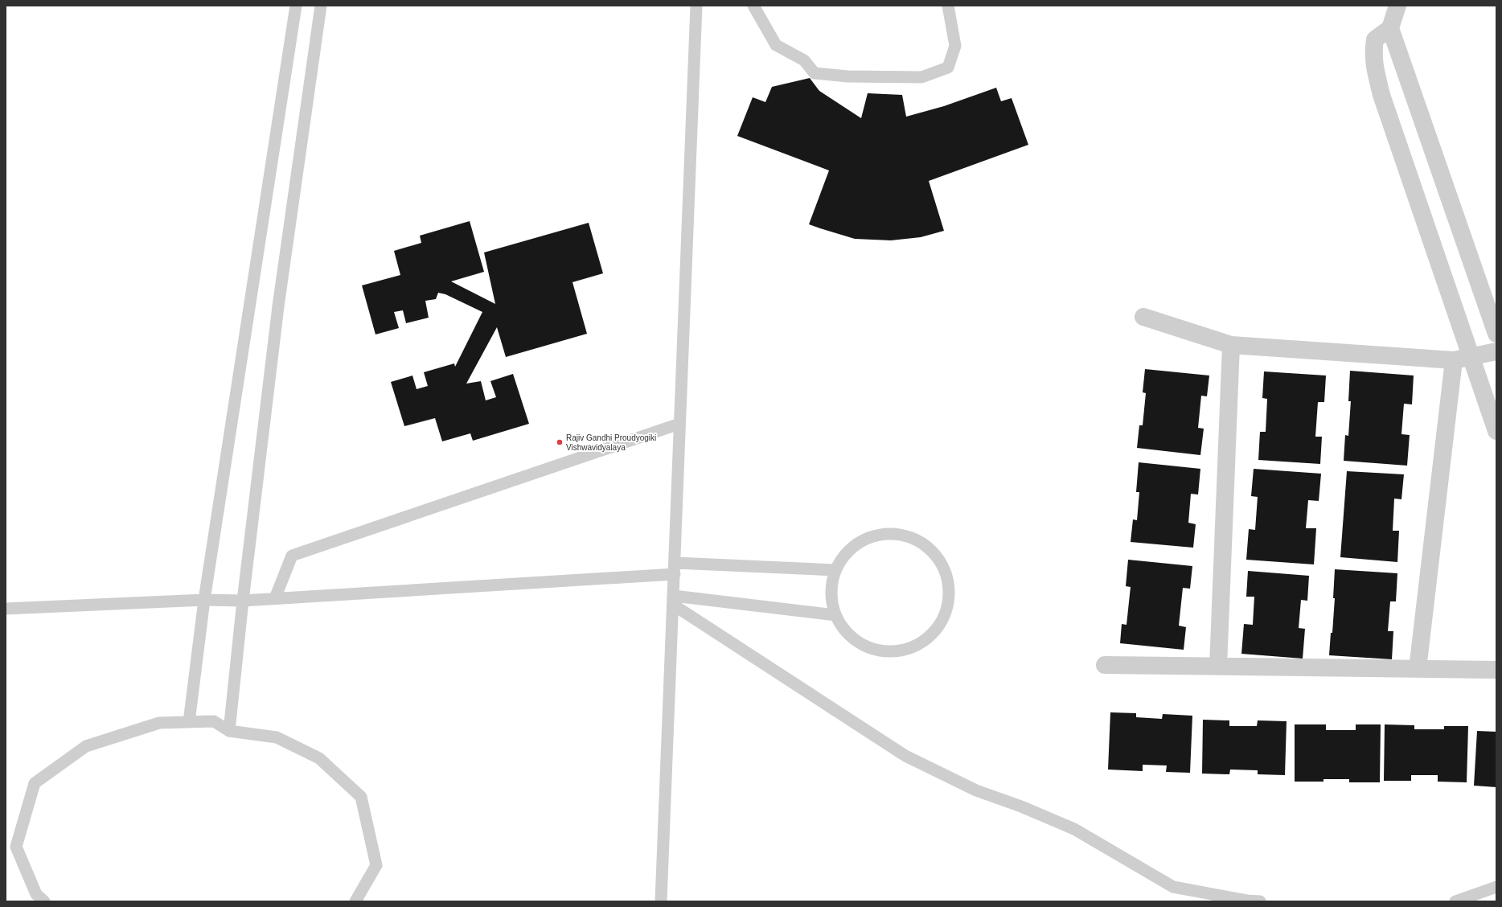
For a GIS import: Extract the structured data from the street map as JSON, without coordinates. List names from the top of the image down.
{
  "places": ["Rajiv Gandhi Proudyogiki Vishwavidyalaya"]
}
